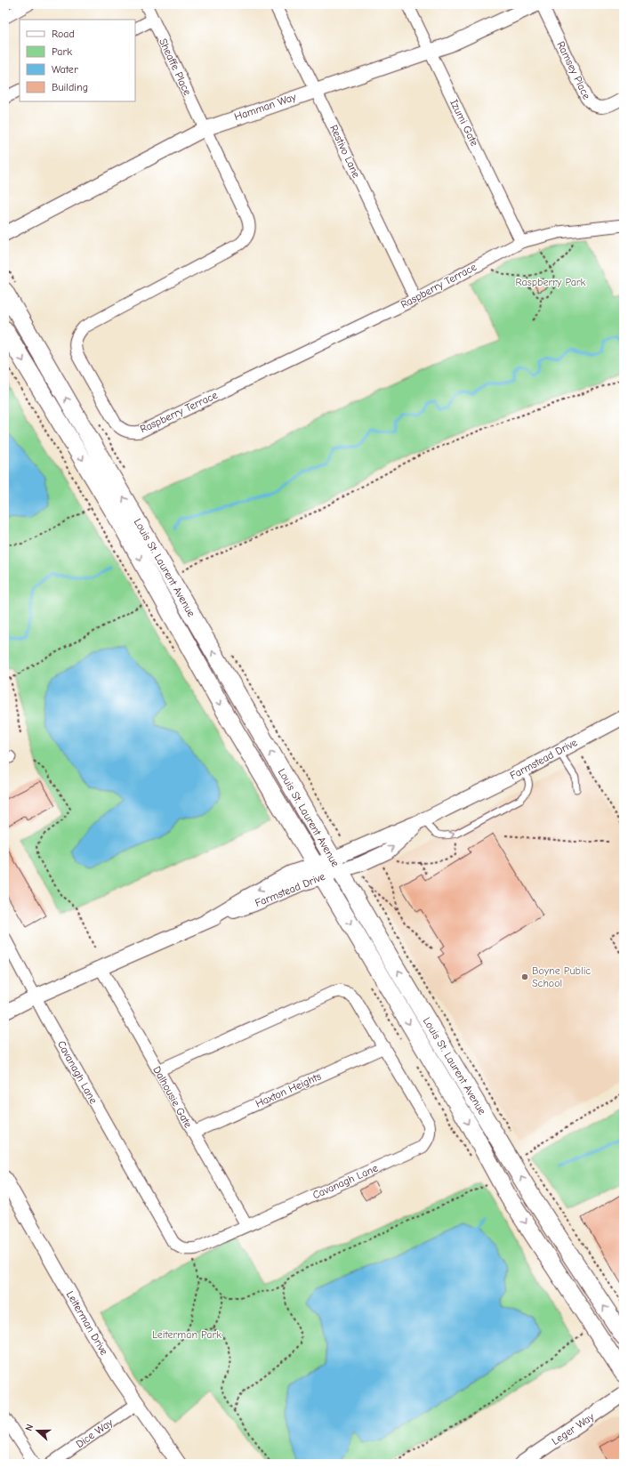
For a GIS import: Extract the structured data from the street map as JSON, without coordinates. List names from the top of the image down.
{
  "streets": {
    "main road": ["Louis St. Laurent Avenue"],
    "street": [
      "Sheaffe Place",
      "Ramsey Place",
      "Hamman Way",
      "Izumi Gate",
      "Restivo Lane",
      "Raspberry Terrace",
      "Farmstead Drive",
      "Cavanagh Lane",
      "Haxton Heights",
      "Dalhousie Gate",
      "Leiterman Drive",
      "Leger Way",
      "Dice Way"
    ]
  },
  "crossings": [
    ["Sheaffe Place", "Hamman Way"],
    ["Sheaffe Place", "Raspberry Terrace"],
    ["Hamman Way", "Izumi Gate"],
    ["Hamman Way", "Restivo Lane"],
    ["Hamman Way", "Raspberry Terrace"],
    ["Izumi Gate", "Raspberry Terrace"],
    ["Restivo Lane", "Raspberry Terrace"],
    ["Louis St. Laurent Avenue", "Farmstead Drive"],
    ["Farmstead Drive", "Cavanagh Lane"],
    ["Farmstead Drive", "Dalhousie Gate"],
    ["Cavanagh Lane", "Haxton Heights"],
    ["Cavanagh Lane", "Dalhousie Gate"],
    ["Haxton Heights", "Dalhousie Gate"],
    ["Leiterman Drive", "Dice Way"]
  ],
  "parks": ["Raspberry Park", "Leiterman Park"],
  "places": ["Boyne Public School"],
  "legend": [
    "Road",
    "Park",
    "Water",
    "Building"
  ],
  "north": "left"
}
